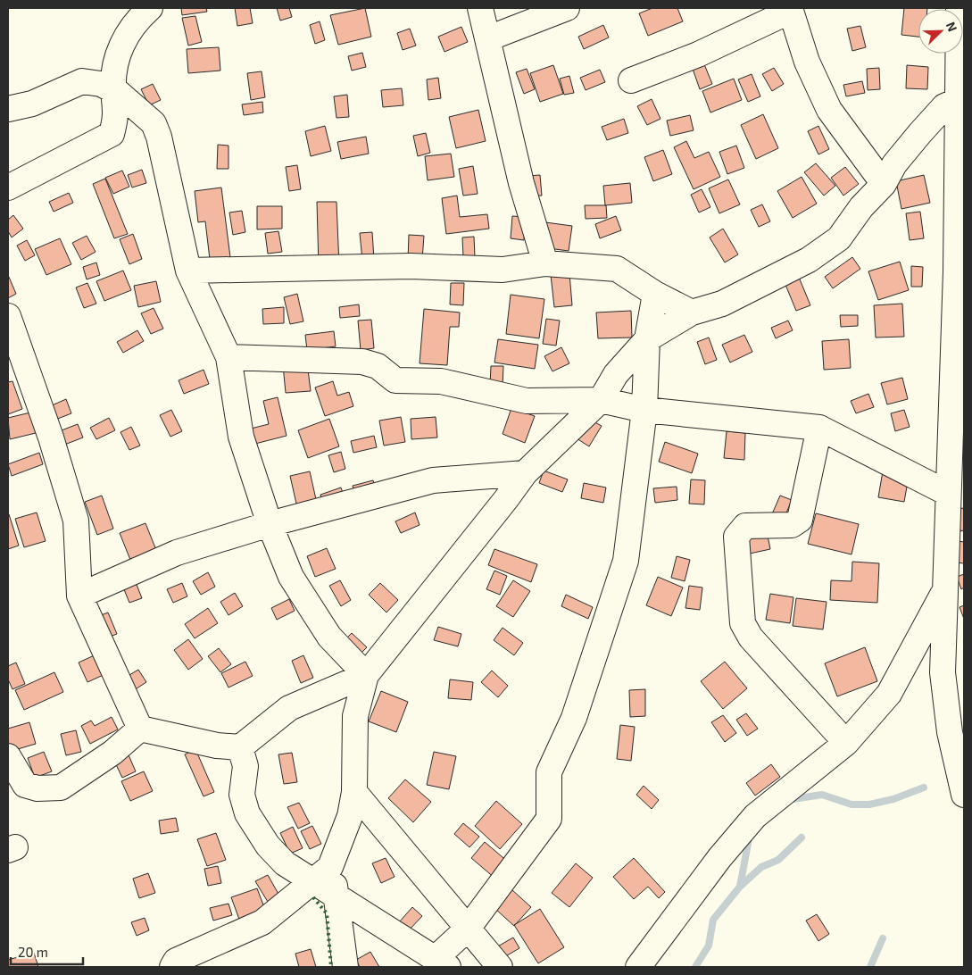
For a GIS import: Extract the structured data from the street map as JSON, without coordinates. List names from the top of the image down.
{
  "scale_bar": "20 m",
  "north": "top right"
}
